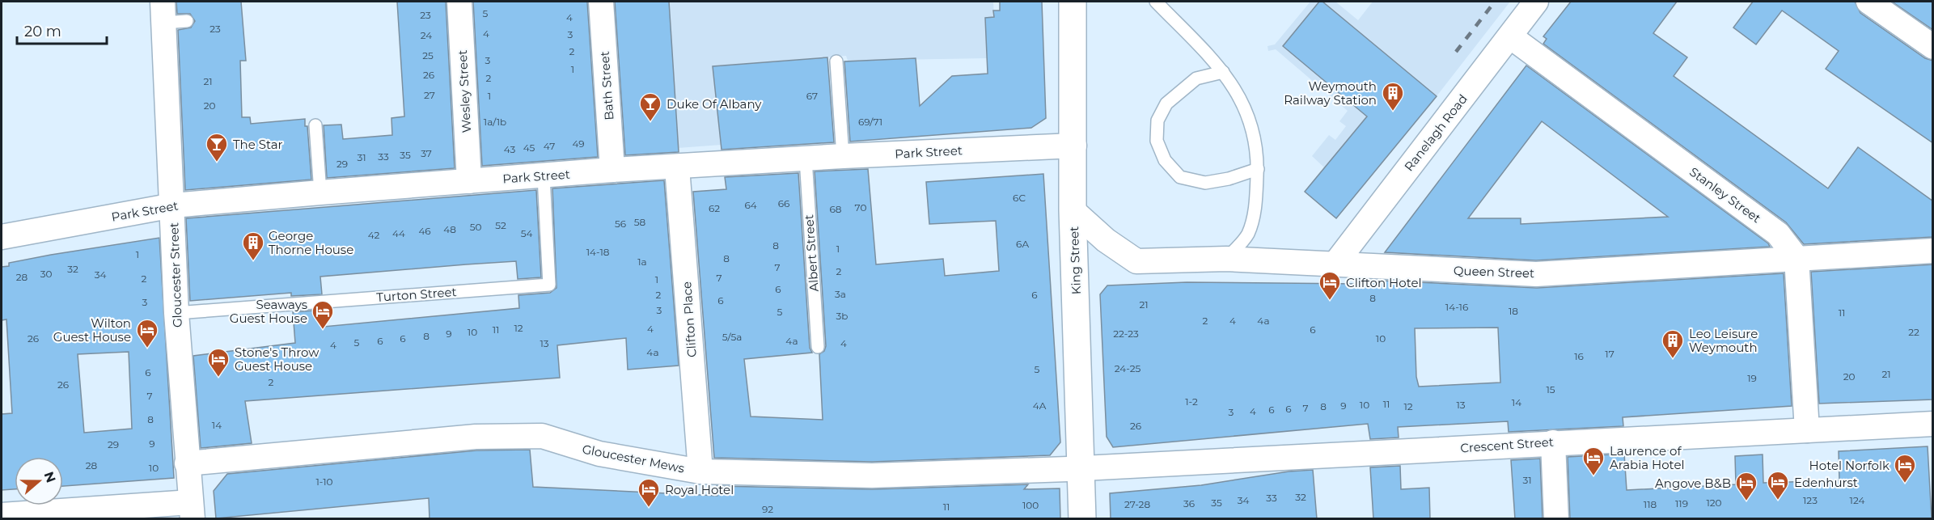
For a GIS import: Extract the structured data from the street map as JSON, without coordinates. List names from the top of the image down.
{
  "streets": {
    "main road": ["King Street"],
    "street": [
      "Bath Street",
      "Wesley Street",
      "Ranelagh Road",
      "Park Street",
      "Stanley Street",
      "Queen Street",
      "Gloucester Street",
      "Clifton Place",
      "Crescent Street",
      "Gloucester Mews"
    ],
    "lane": ["Albert Street", "Turton Street"]
  },
  "crossings": [
    ["Bath Street", "Park Street"],
    ["Wesley Street", "Park Street"],
    ["Ranelagh Road", "Stanley Street"],
    ["Ranelagh Road", "Queen Street"],
    ["Park Street", "Albert Street"],
    ["Park Street", "King Street"],
    ["Park Street", "Gloucester Street"],
    ["Park Street", "Turton Street"],
    ["Park Street", "Clifton Place"],
    ["Stanley Street", "Queen Street"],
    ["King Street", "Queen Street"],
    ["King Street", "Crescent Street"],
    ["King Street", "Gloucester Mews"],
    ["Gloucester Street", "Turton Street"],
    ["Gloucester Street", "Gloucester Mews"],
    ["Clifton Place", "Gloucester Mews"],
    ["Crescent Street", "Gloucester Mews"]
  ],
  "places": {
    "building": ["Weymouth Railway Station", "George Thorne House", "Leo Leisure Weymouth"],
    "bar": ["Duke Of Albany", "The Star"],
    "hotel": [
      "Clifton Hotel",
      "Seaways Guest House",
      "Wilton Guest House",
      "Stone's Throw Guest House",
      "Laurence of Arabia Hotel",
      "Hotel Norfolk",
      "Edenhurst",
      "Angove B&B",
      "Royal Hotel"
    ]
  },
  "house_numbers": [
    "5",
    "23",
    "4",
    "23",
    "4",
    "3",
    "24",
    "2",
    "25",
    "3",
    "1",
    "26",
    "2",
    "21",
    "27",
    "1",
    "67",
    "20",
    "1a/1b",
    "69/71",
    "49",
    "47",
    "45",
    "43",
    "37",
    "35",
    "33",
    "31",
    "29",
    "6C",
    "66",
    "64",
    "70",
    "62",
    "68",
    "58",
    "56",
    "52",
    "50",
    "48",
    "46",
    "44",
    "54",
    "42",
    "6A",
    "8",
    "1",
    "14-18",
    "1",
    "8",
    "1a",
    "7",
    "32",
    "2",
    "30",
    "34",
    "28",
    "7",
    "2",
    "1",
    "6",
    "3a",
    "2",
    "6",
    "8",
    "6",
    "3",
    "21",
    "14-16",
    "3",
    "18",
    "5",
    "11",
    "3b",
    "2",
    "4",
    "4a",
    "12",
    "4",
    "11",
    "6",
    "10",
    "22",
    "9",
    "22-23",
    "8",
    "5/5a",
    "26",
    "6",
    "10",
    "6",
    "4a",
    "5",
    "13",
    "4",
    "4",
    "4a",
    "17",
    "16",
    "24-25",
    "5",
    "6",
    "21",
    "20",
    "19",
    "2",
    "26",
    "15",
    "7",
    "1-2",
    "14",
    "11",
    "10",
    "13",
    "4A",
    "9",
    "8",
    "12",
    "7",
    "6",
    "6",
    "4",
    "3",
    "8",
    "14",
    "26",
    "9",
    "29",
    "28",
    "10",
    "31",
    "1-10",
    "32",
    "33",
    "34",
    "123",
    "124",
    "35",
    "120",
    "36",
    "119",
    "27-28",
    "118",
    "100",
    "11",
    "92"
  ],
  "scale_bar": "20 m",
  "north": "right"
}
